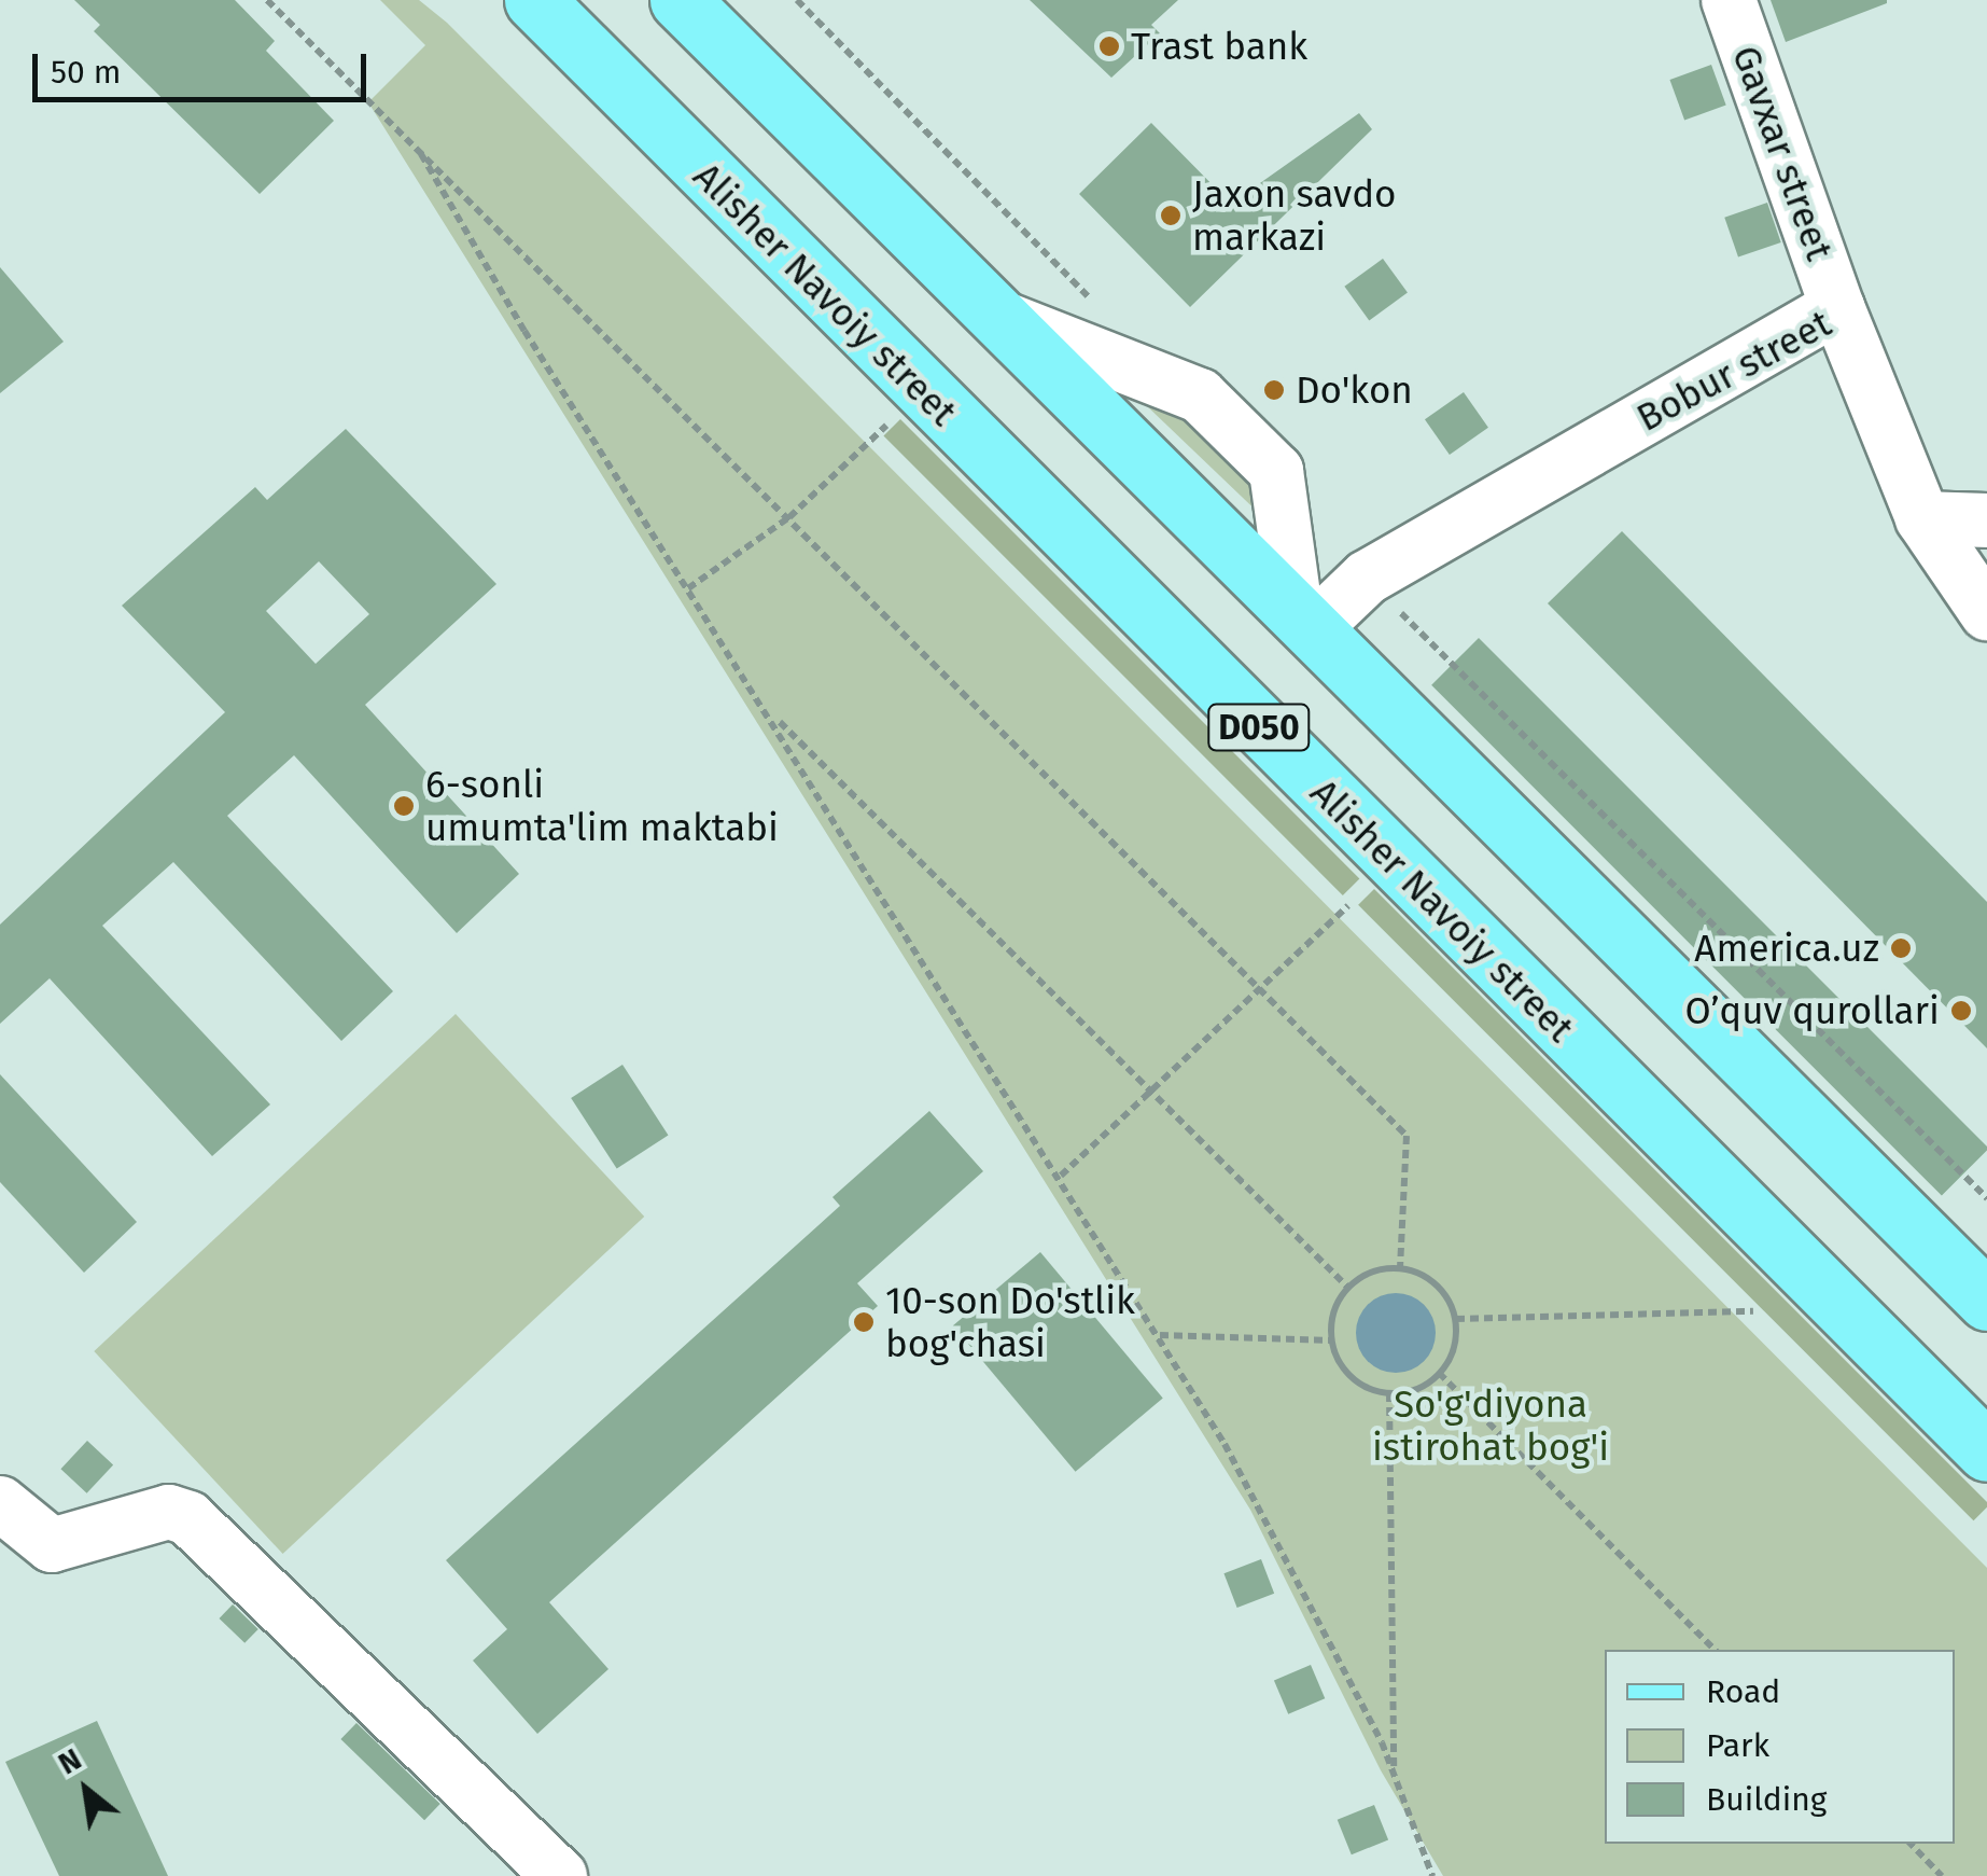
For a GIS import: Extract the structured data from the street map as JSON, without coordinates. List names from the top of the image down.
{
  "streets": {
    "main road": ["Alisher Navoiy street", "D050"],
    "street": ["Gavxar street", "Bobur street"]
  },
  "crossings": [
    ["Gavxar street", "Bobur street"],
    ["Bobur street", "D050"]
  ],
  "parks": ["So'g'diyona istirohat bog'i"],
  "places": [
    "Trast bank",
    "Jaxon savdo markazi",
    "Do'kon",
    "6-sonli umumta'lim maktabi",
    "America.uz",
    "O’quv qurollari",
    "10-son Do'stlik bog'chasi"
  ],
  "legend": ["Road", "Park", "Building"],
  "scale_bar": "50 m",
  "north": "top left"
}
